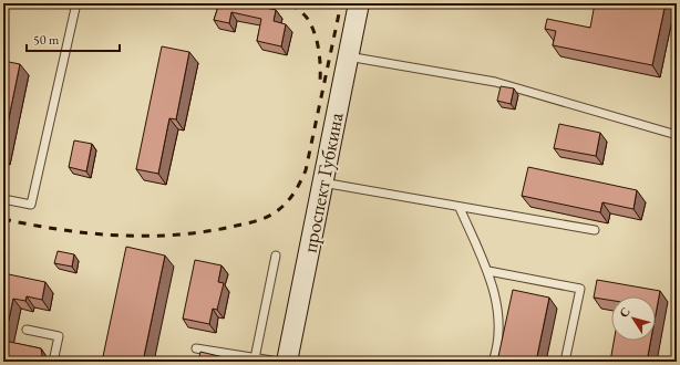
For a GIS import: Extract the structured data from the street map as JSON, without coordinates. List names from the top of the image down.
{
  "streets": {
    "main road": ["проспект Губкина"]
  },
  "scale_bar": "50 m",
  "north": "top left"
}
